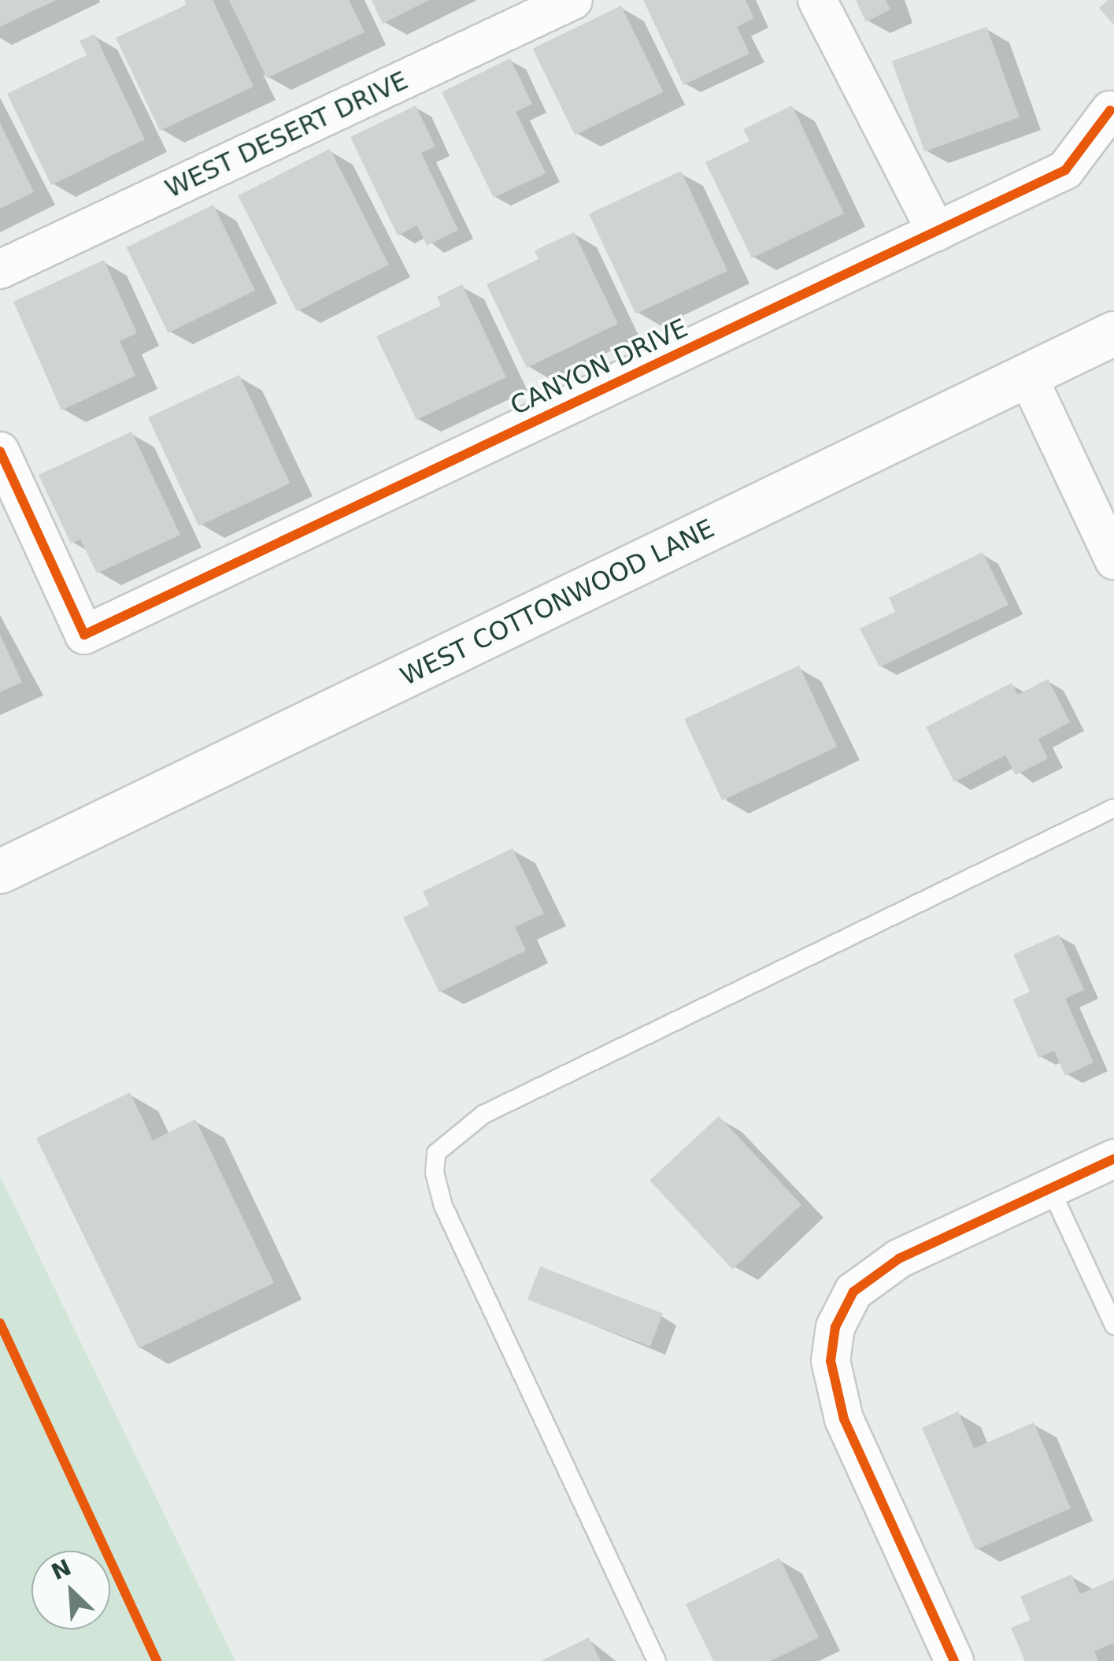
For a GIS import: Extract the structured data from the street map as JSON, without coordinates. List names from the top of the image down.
{
  "streets": {
    "main road": ["WEST COTTONWOOD LANE"],
    "street": ["WEST DESERT DRIVE", "CANYON DRIVE"]
  },
  "north": "top left"
}
